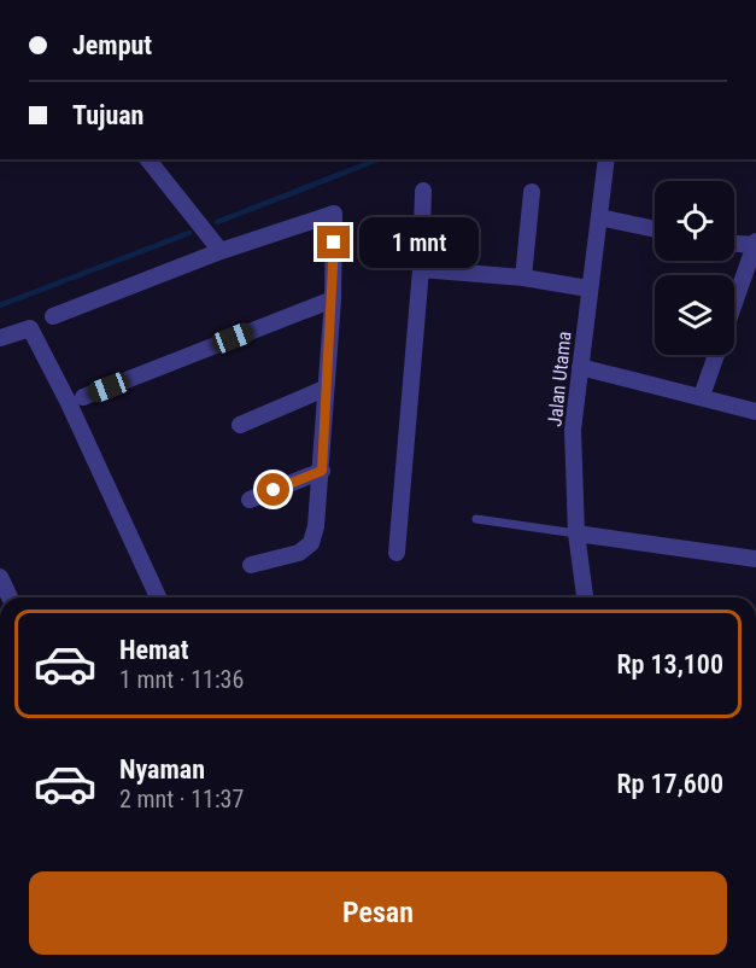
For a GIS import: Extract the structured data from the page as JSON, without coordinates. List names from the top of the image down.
{
  "streets": {
    "street": ["Jalan Utama"]
  },
  "page": {
    "banner": ["Jemput", "Tujuan"],
    "bubble": "1 mnt",
    "list": [
      {
        "name": "Hemat",
        "note": "1 mnt · 11:36",
        "value": "Rp 13,100"
      },
      {
        "name": "Nyaman",
        "note": "2 mnt · 11:37",
        "value": "Rp 17,600"
      }
    ],
    "buttons": "Pesan"
  }
}
